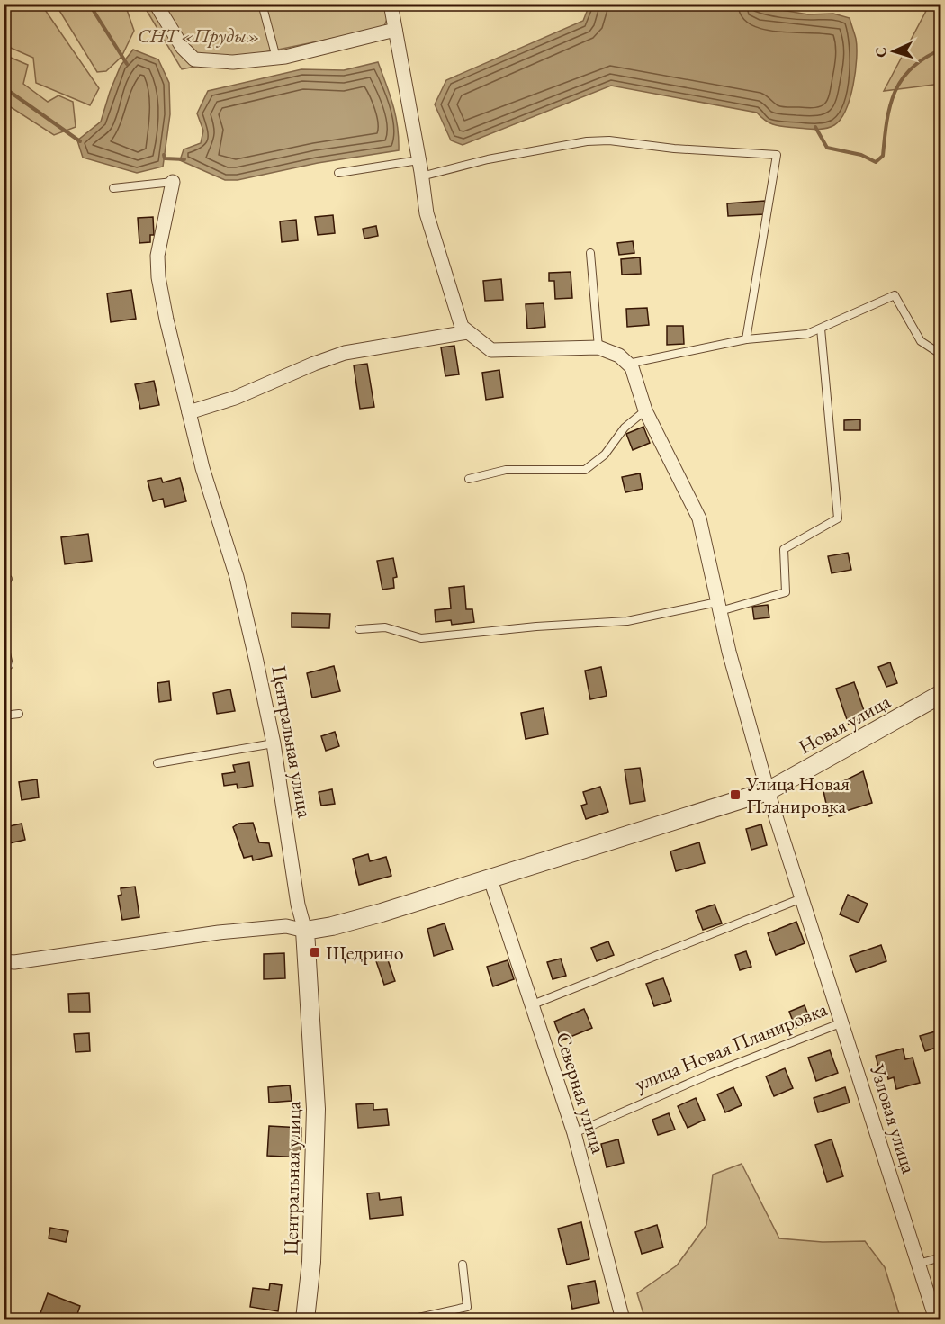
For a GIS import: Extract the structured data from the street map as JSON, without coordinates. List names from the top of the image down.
{
  "streets": {
    "street": [
      "Новая улица",
      "Центральная улица",
      "улица Новая Планировка",
      "Северная улица",
      "Узловая улица"
    ]
  },
  "crossings": [
    ["Новая улица", "Центральная улица"],
    ["Новая улица", "улица Новая Планировка"],
    ["Новая улица", "Северная улица"],
    ["улица Новая Планировка", "Северная улица"],
    ["улица Новая Планировка", "Узловая улица"]
  ],
  "parks": ["СНТ «Пруды»"],
  "places": {
    "transit": ["Улица Новая Планировка", "Щедрино"]
  },
  "north": "left"
}
